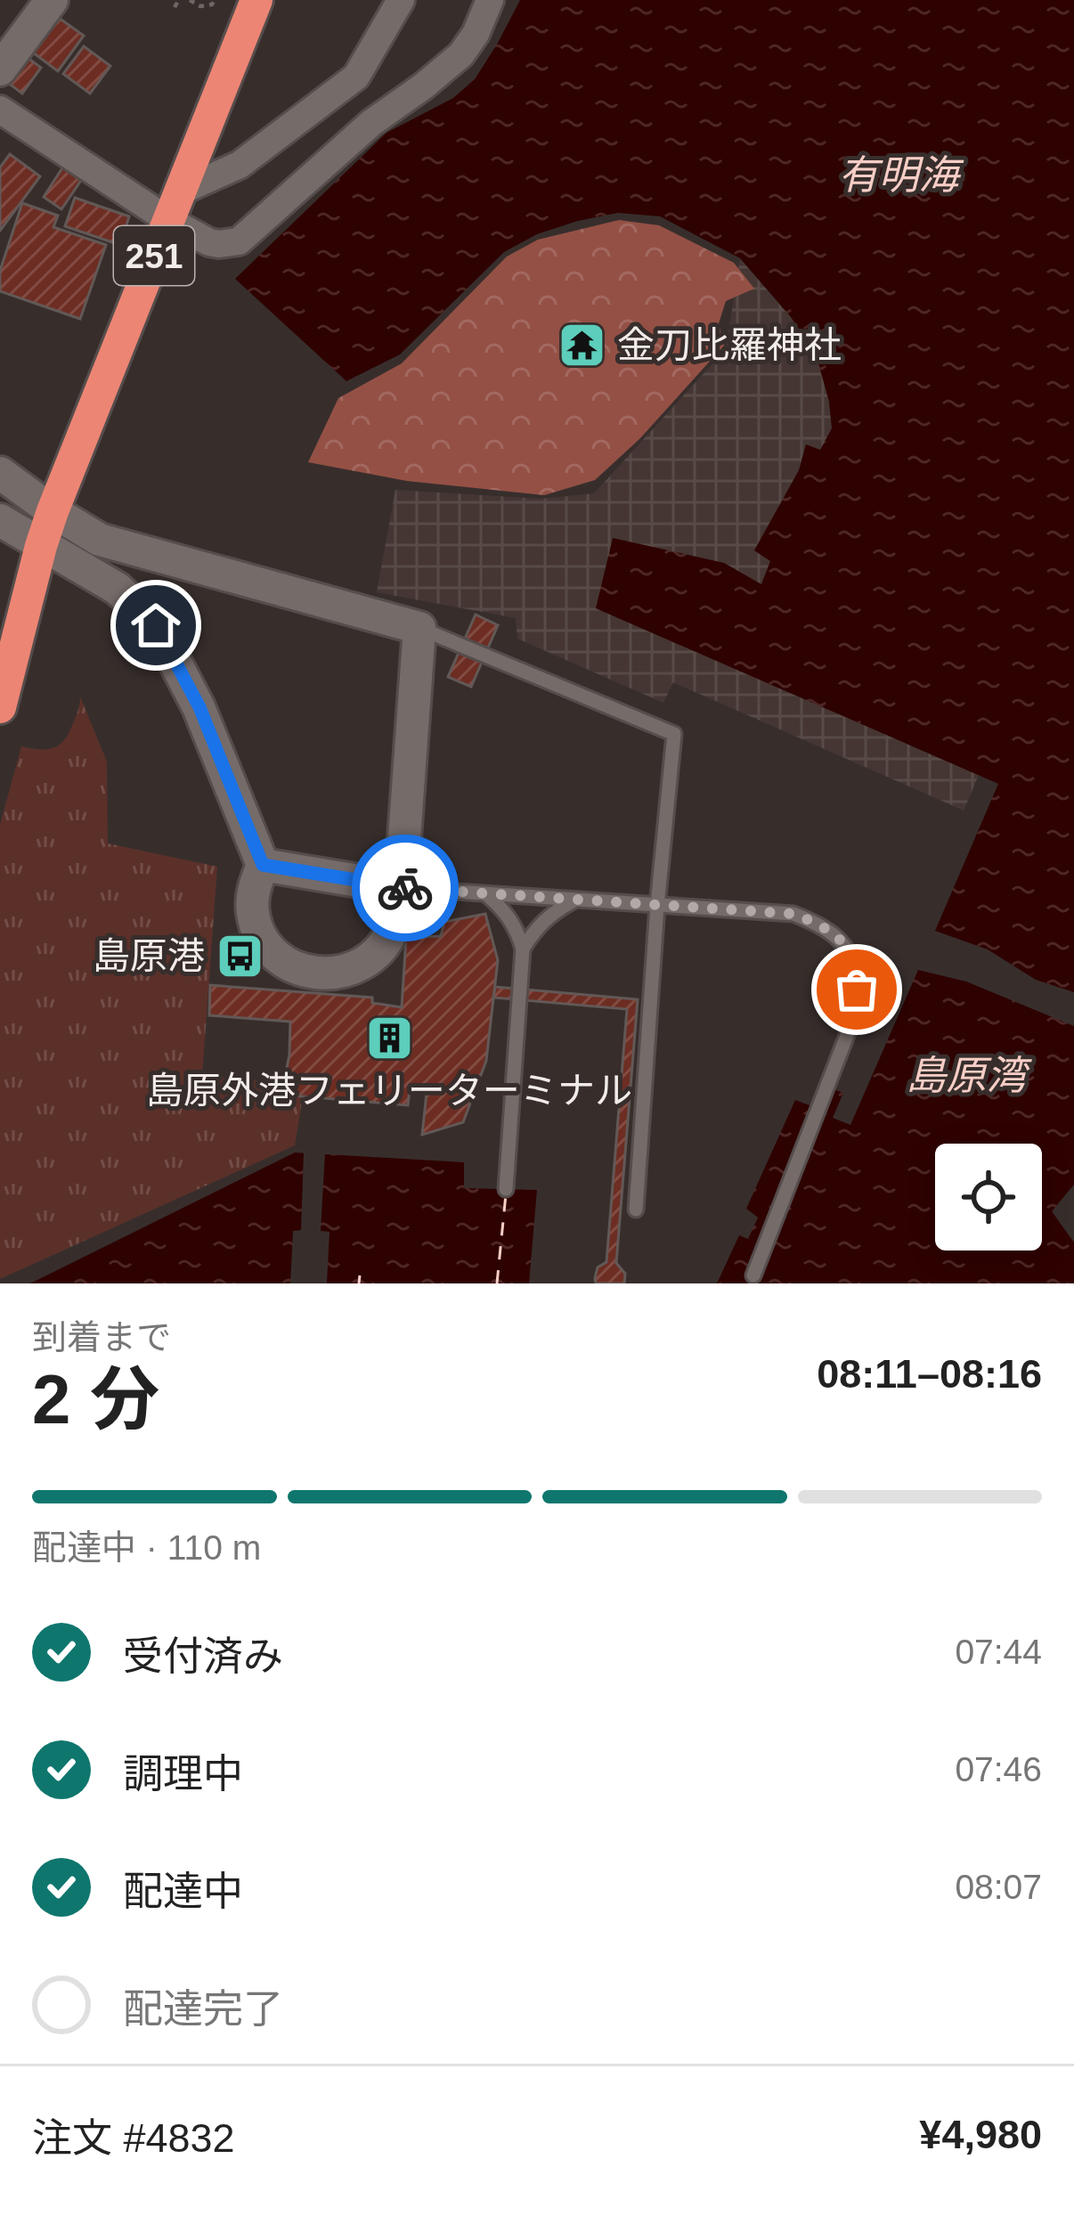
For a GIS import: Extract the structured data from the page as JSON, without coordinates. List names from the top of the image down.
{
  "streets": {
    "highway": ["251"]
  },
  "water": ["有明海", "島原湾"],
  "places": {
    "temple": ["金刀比羅神社"],
    "bus stop": ["島原港"],
    "building": ["島原外港フェリーターミナル"]
  },
  "page": {
    "heading": ["2 分", "到着まで", "08:11–08:16"],
    "panel": ["注文 #4832", "¥4,980"],
    "bar": "配達中 · 110 m",
    "list": [
      ["受付済み", "07:44"],
      ["調理中", "07:46"],
      ["配達中", "08:07"],
      "配達完了"
    ]
  }
}
